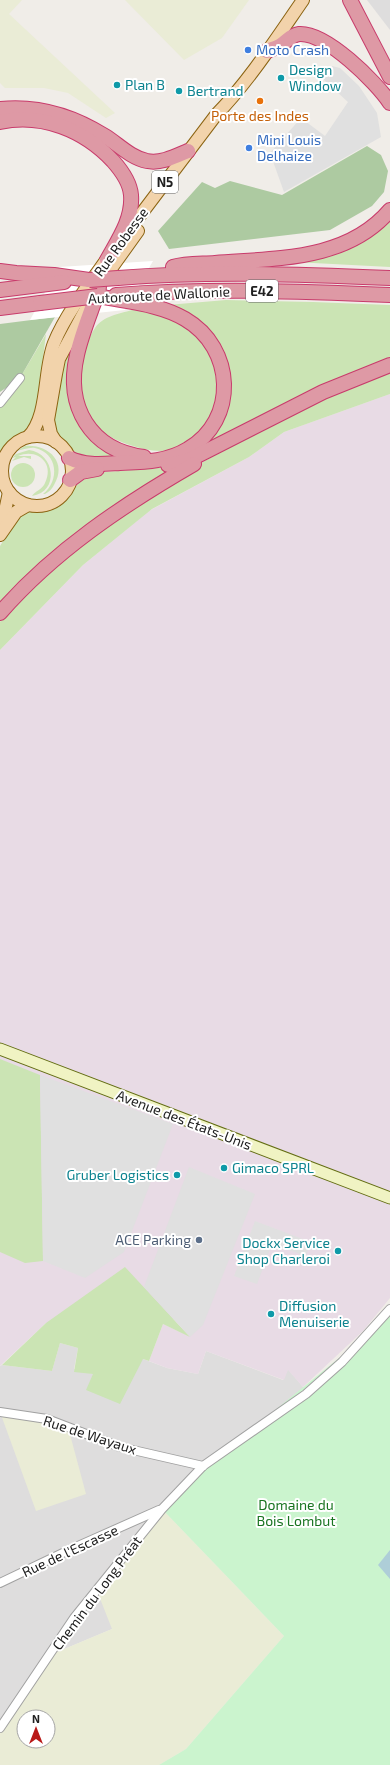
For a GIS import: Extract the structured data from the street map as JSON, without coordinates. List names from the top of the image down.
{
  "streets": {
    "highway": ["E42", "Autoroute de Wallonie"],
    "main road": ["N5", "Rue Robesse"],
    "street": [
      "Avenue des États-Unis",
      "Rue de Wayaux",
      "Rue de l'Escasse",
      "Chemin du Long Préat"
    ]
  },
  "crossings": [
    ["N5", "Rue Robesse"],
    ["Rue Robesse", "Autoroute de Wallonie"],
    ["Rue de Wayaux", "Chemin du Long Préat"],
    ["Rue de l'Escasse", "Chemin du Long Préat"]
  ],
  "parks": ["Domaine du Bois Lombut"],
  "places": [
    "Moto Crash",
    "Design Window",
    "Plan B",
    "Bertrand",
    "Porte des Indes",
    "Mini Louis Delhaize",
    "Gimaco SPRL",
    "Gruber Logistics",
    "ACE Parking",
    "Dockx Service Shop Charleroi",
    "Diffusion Menuiserie"
  ],
  "north": "top"
}
